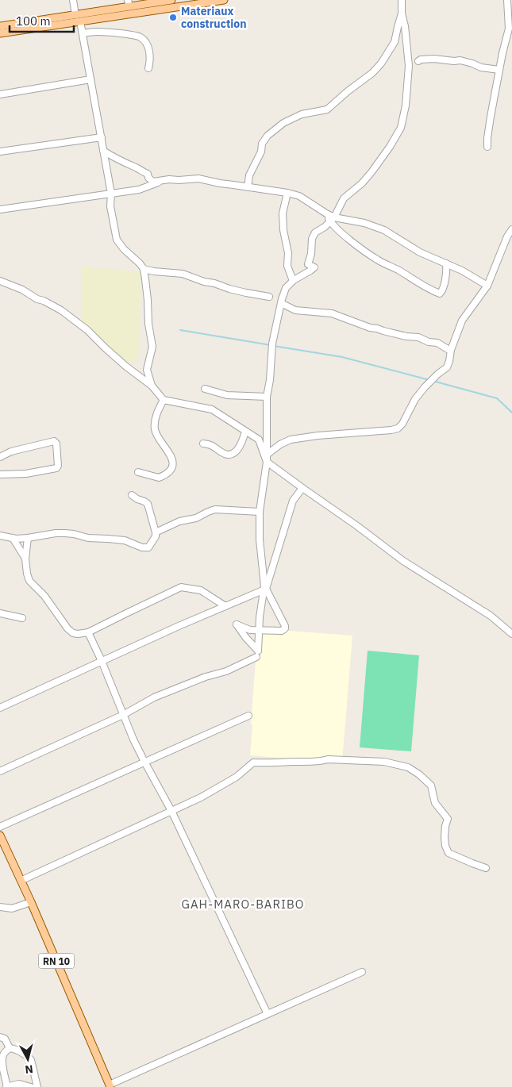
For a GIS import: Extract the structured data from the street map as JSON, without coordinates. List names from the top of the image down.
{
  "streets": {
    "main road": ["RN 10"]
  },
  "districts": ["GAH-MARO-BARIBO"],
  "places": ["Materiaux construction"],
  "scale_bar": "100 m",
  "north": "bottom"
}
